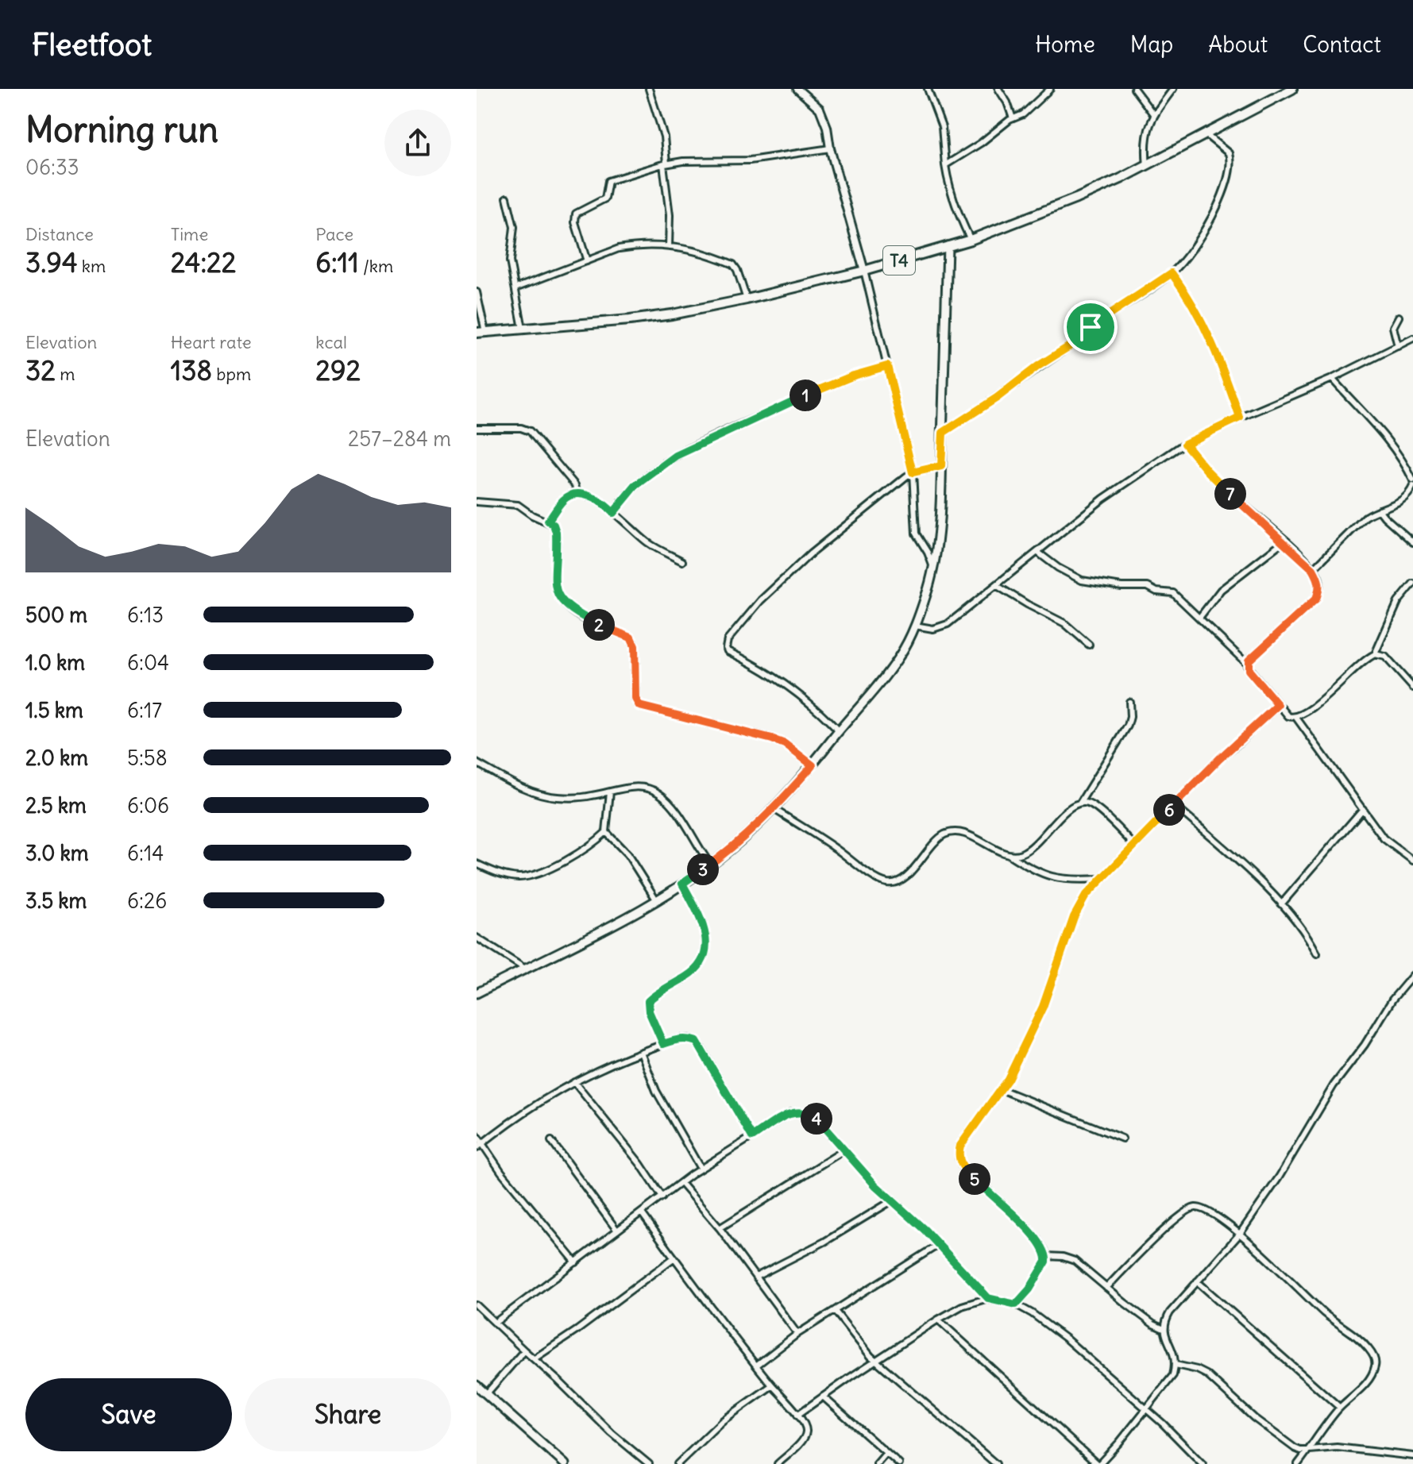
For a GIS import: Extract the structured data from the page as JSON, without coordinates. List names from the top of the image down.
{
  "streets": {
    "highway": ["T4"]
  },
  "page": {
    "header": "Fleetfoot",
    "nav": [
      "Home",
      "Map",
      "About",
      "Contact"
    ],
    "heading": ["Morning run", "06:33"],
    "stats": [
      ["Distance", "3.94 km"],
      ["Time", "24:22"],
      ["Pace", "6:11 /km"],
      ["Elevation", "32 m"],
      ["Heart rate", "138 bpm"],
      ["kcal", "292"]
    ],
    "pins": [
      "1",
      "7",
      "2",
      "6",
      "3",
      "4",
      "5"
    ],
    "chart": ["Elevation", "257–284 m"],
    "list": [
      {
        "name": "500 m",
        "note": "6:13"
      },
      {
        "name": "1.0 km",
        "note": "6:04"
      },
      {
        "name": "1.5 km",
        "note": "6:17"
      },
      {
        "name": "2.0 km",
        "note": "5:58"
      },
      {
        "name": "2.5 km",
        "note": "6:06"
      },
      {
        "name": "3.0 km",
        "note": "6:14"
      },
      {
        "name": "3.5 km",
        "note": "6:26"
      }
    ],
    "buttons": ["Save", "Share"]
  }
}
